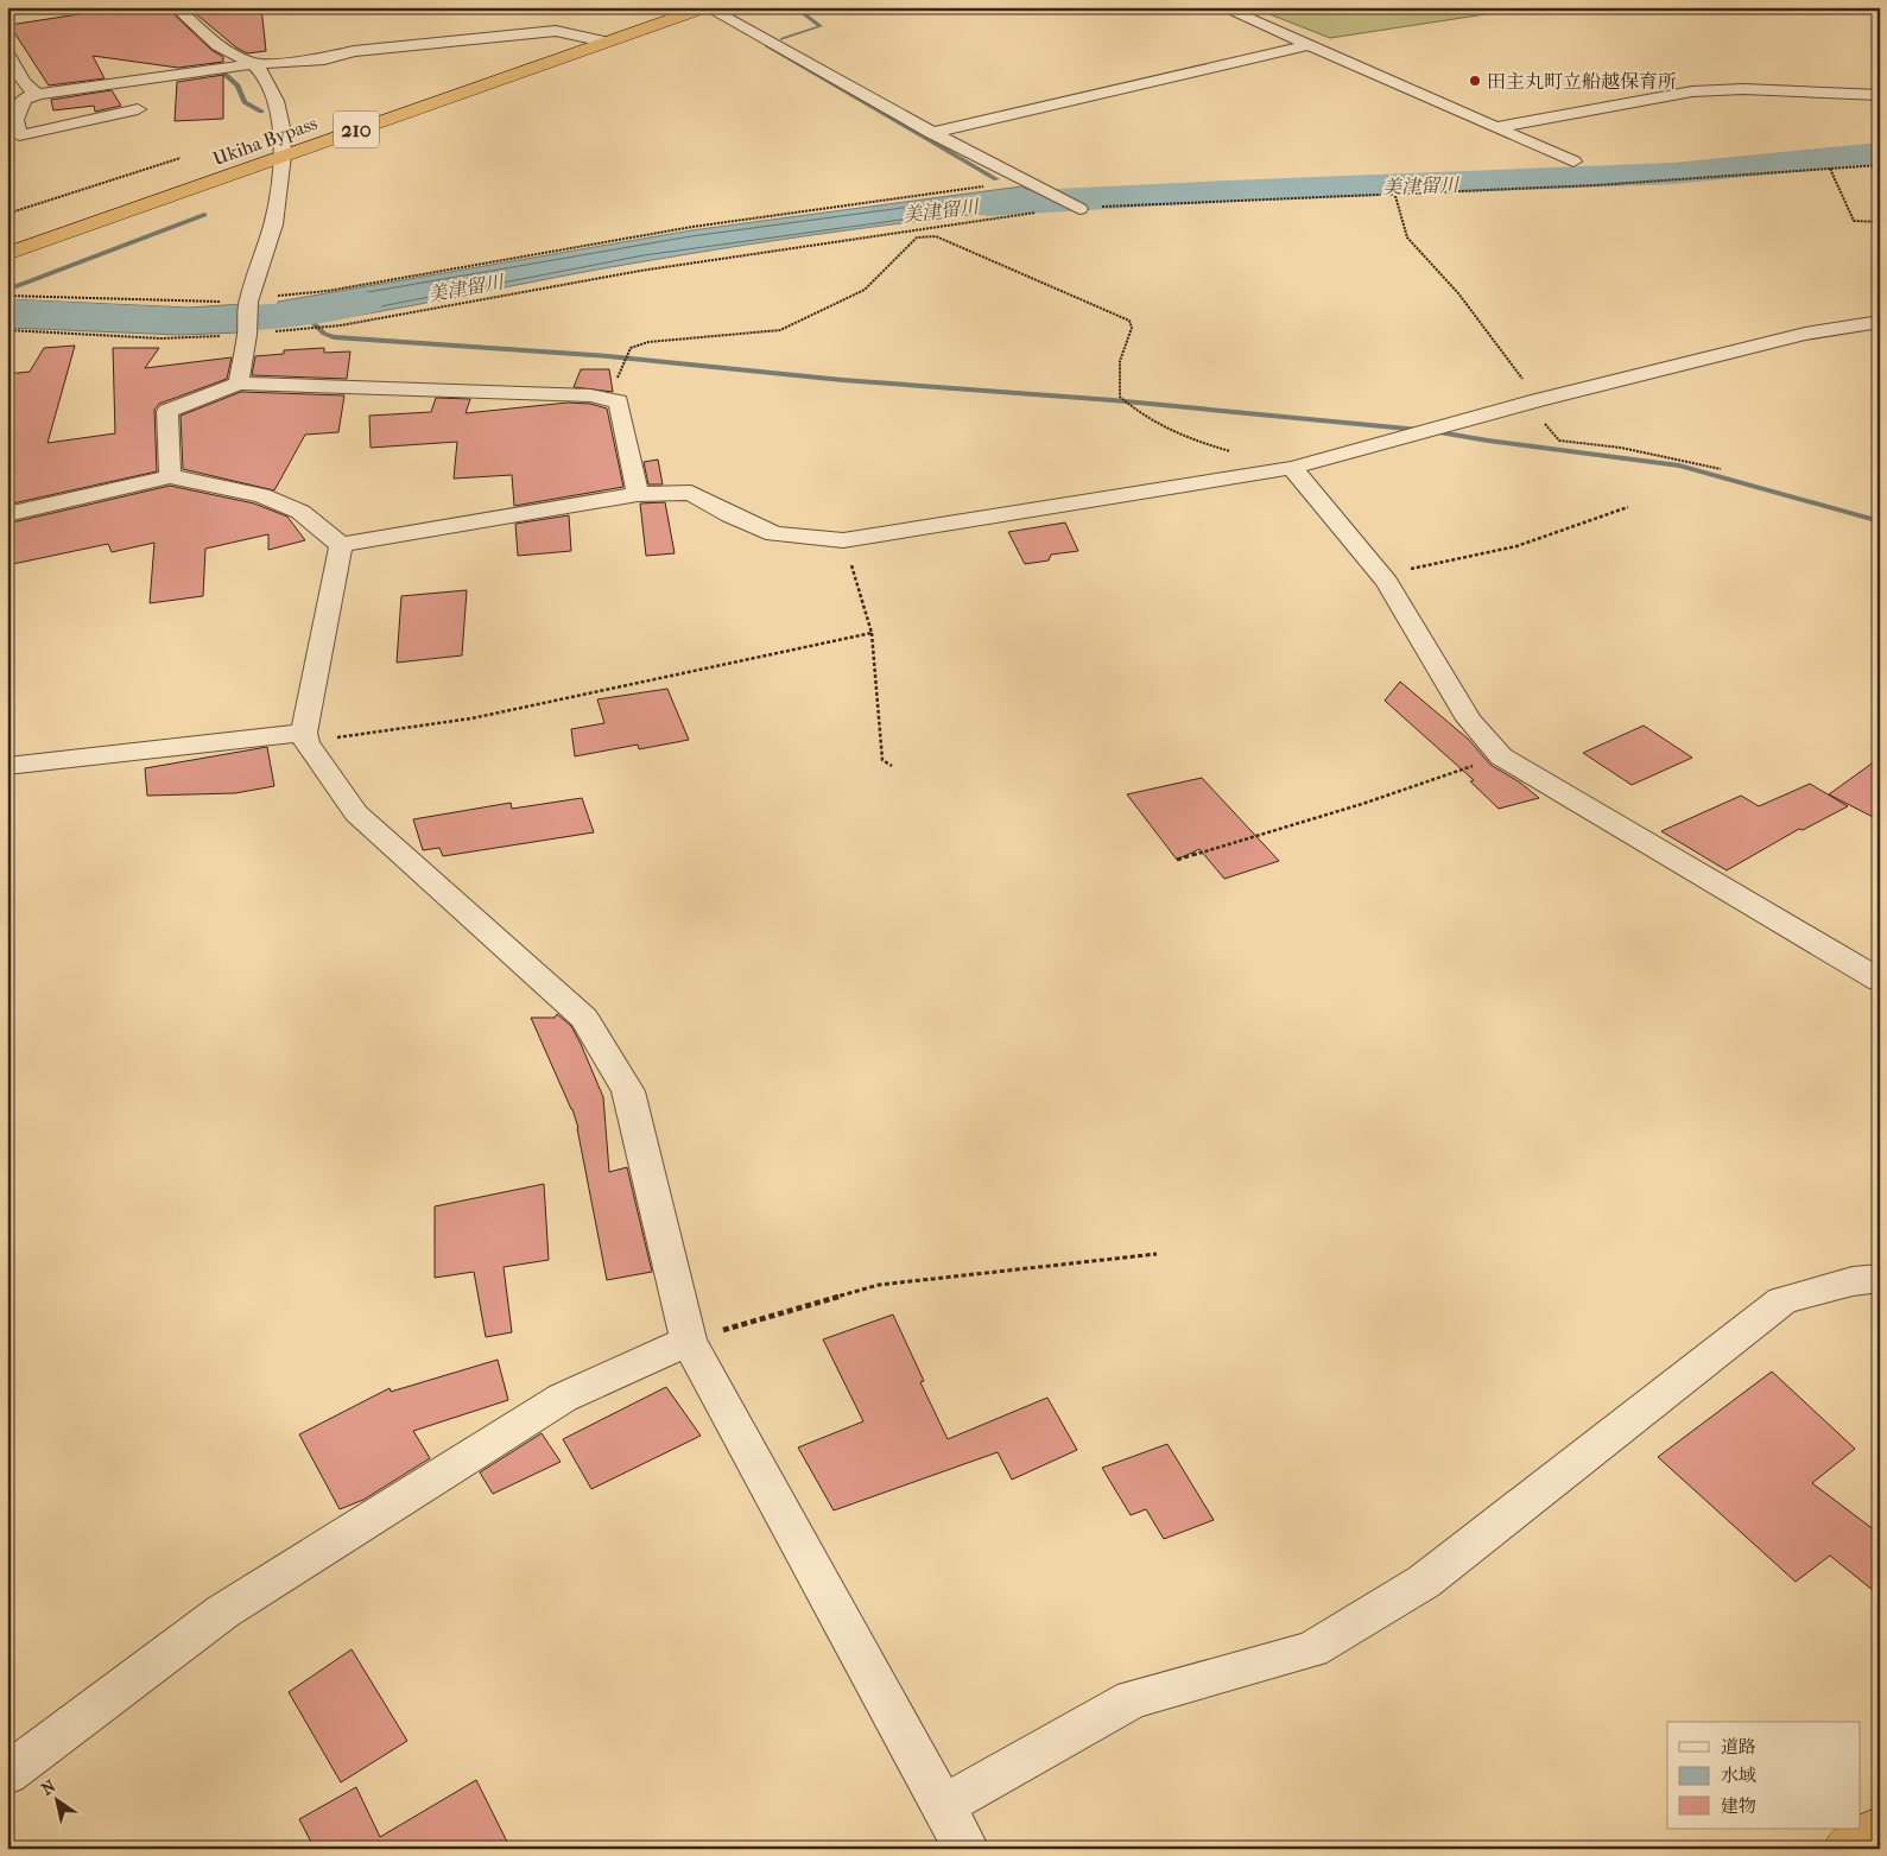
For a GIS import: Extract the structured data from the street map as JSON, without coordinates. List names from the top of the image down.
{
  "streets": {
    "highway": ["210", "Ukiha Bypass"]
  },
  "water": ["美津留川"],
  "places": ["田主丸町立船越保育所"],
  "legend": ["道路", "水域", "建物"],
  "north": "top left"
}
